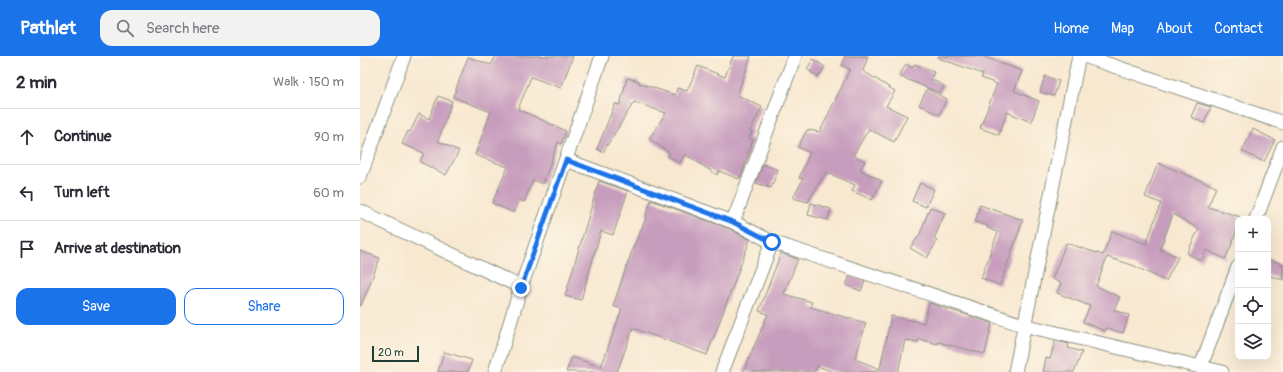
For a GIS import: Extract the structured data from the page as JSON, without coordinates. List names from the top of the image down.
{
  "scale_bar": "20 m",
  "page": {
    "header": "Pathlet",
    "search": "Search here",
    "nav": [
      "Home",
      "Map",
      "About",
      "Contact"
    ],
    "heading": ["2 min", "Walk · 150 m"],
    "list": [
      ["Continue", "90 m"],
      ["Turn left", "60 m"],
      "Arrive at destination"
    ],
    "map_buttons": ["+", "−"],
    "buttons": ["Save", "Share"],
    "scale": "20 m"
  }
}
